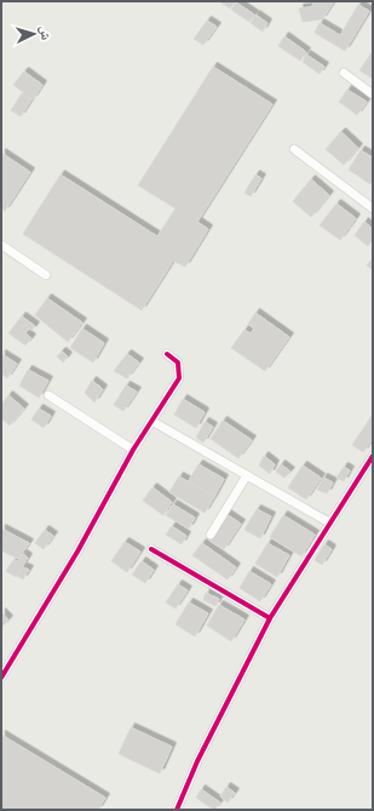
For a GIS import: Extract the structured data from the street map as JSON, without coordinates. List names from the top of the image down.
{
  "north": "right"
}
